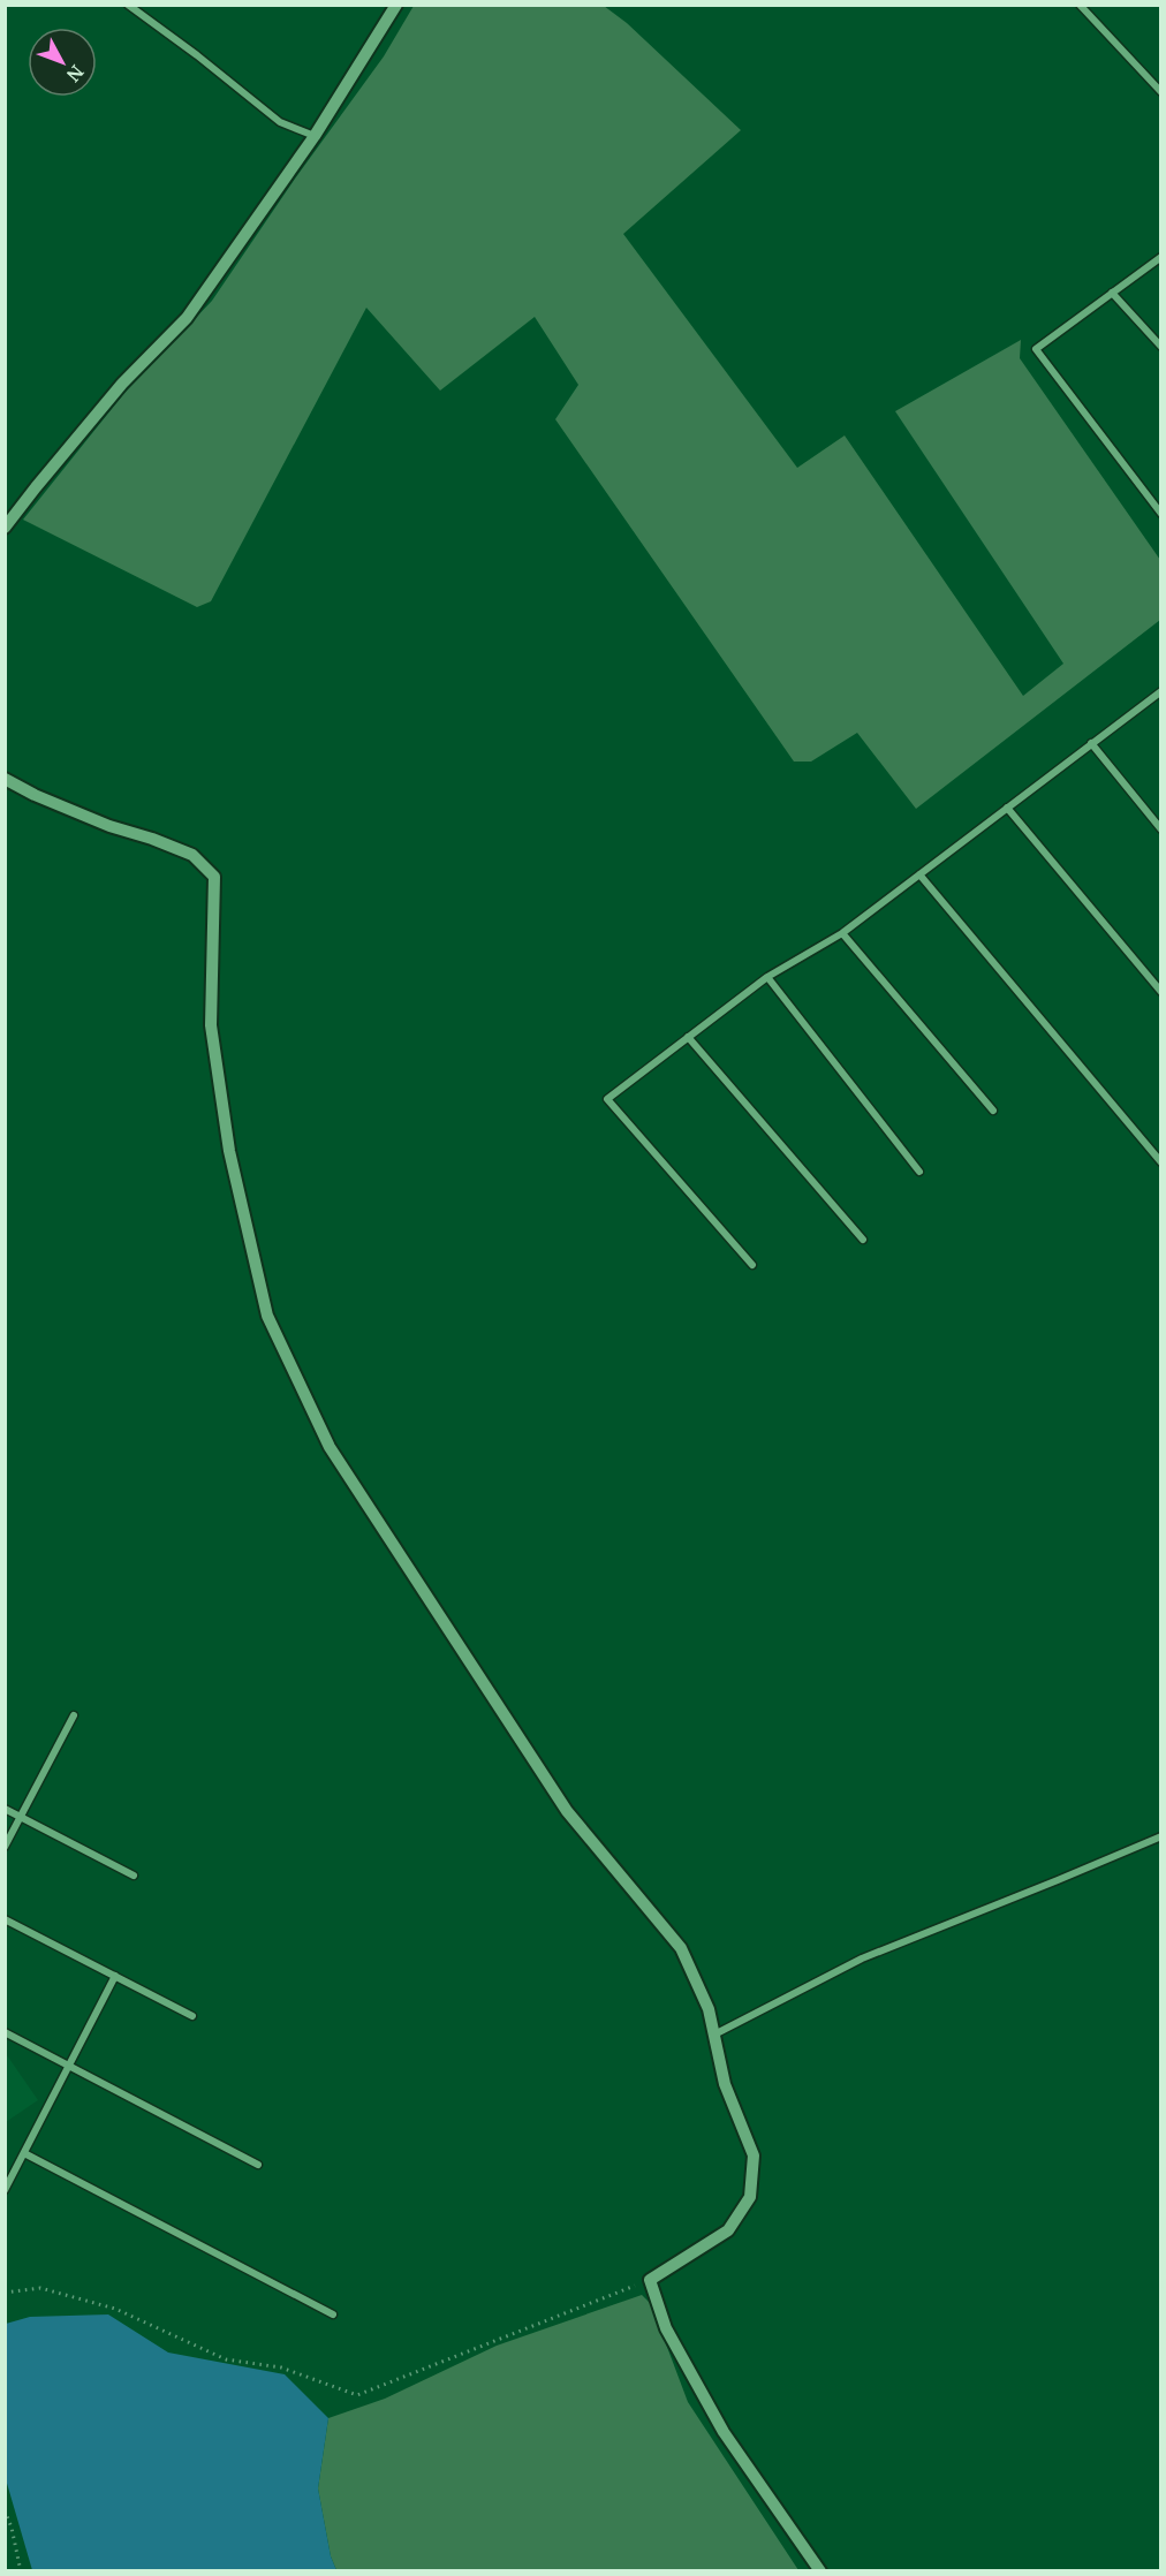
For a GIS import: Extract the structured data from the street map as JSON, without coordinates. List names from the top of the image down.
{
  "north": "bottom right"
}
